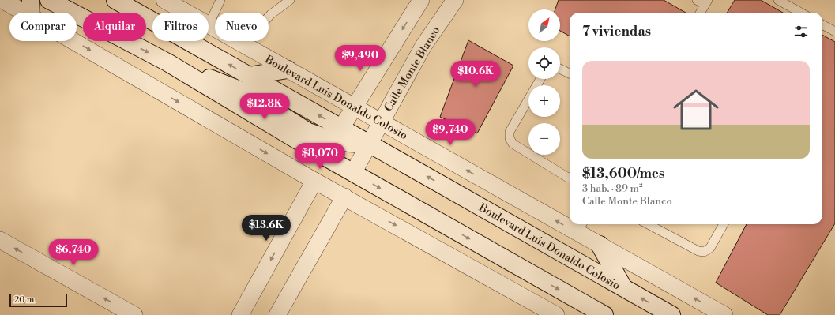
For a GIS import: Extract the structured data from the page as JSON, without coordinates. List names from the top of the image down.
{
  "streets": {
    "main road": ["Boulevard Luis Donaldo Colosio"],
    "street": ["Calle Monte Blanco"]
  },
  "crossings": [
    ["Calle Monte Blanco", "Boulevard Luis Donaldo Colosio"]
  ],
  "scale_bar": "20 m",
  "north": "top right",
  "page": {
    "map_buttons": ["+", "−"],
    "chip": [
      "Comprar",
      "Alquilar",
      "Filtros",
      "Nuevo"
    ],
    "heading": "7 viviendas",
    "price": [
      "$9,490",
      "$10.6K",
      "$12.8K",
      "$9,740",
      "$8,070",
      "$13.6K",
      "$6,740"
    ],
    "list": [
      {
        "name": "$13,600/mes",
        "note": "3 hab. · 89 m² · Calle Monte Blanco"
      }
    ],
    "scale": "20 m"
  }
}
